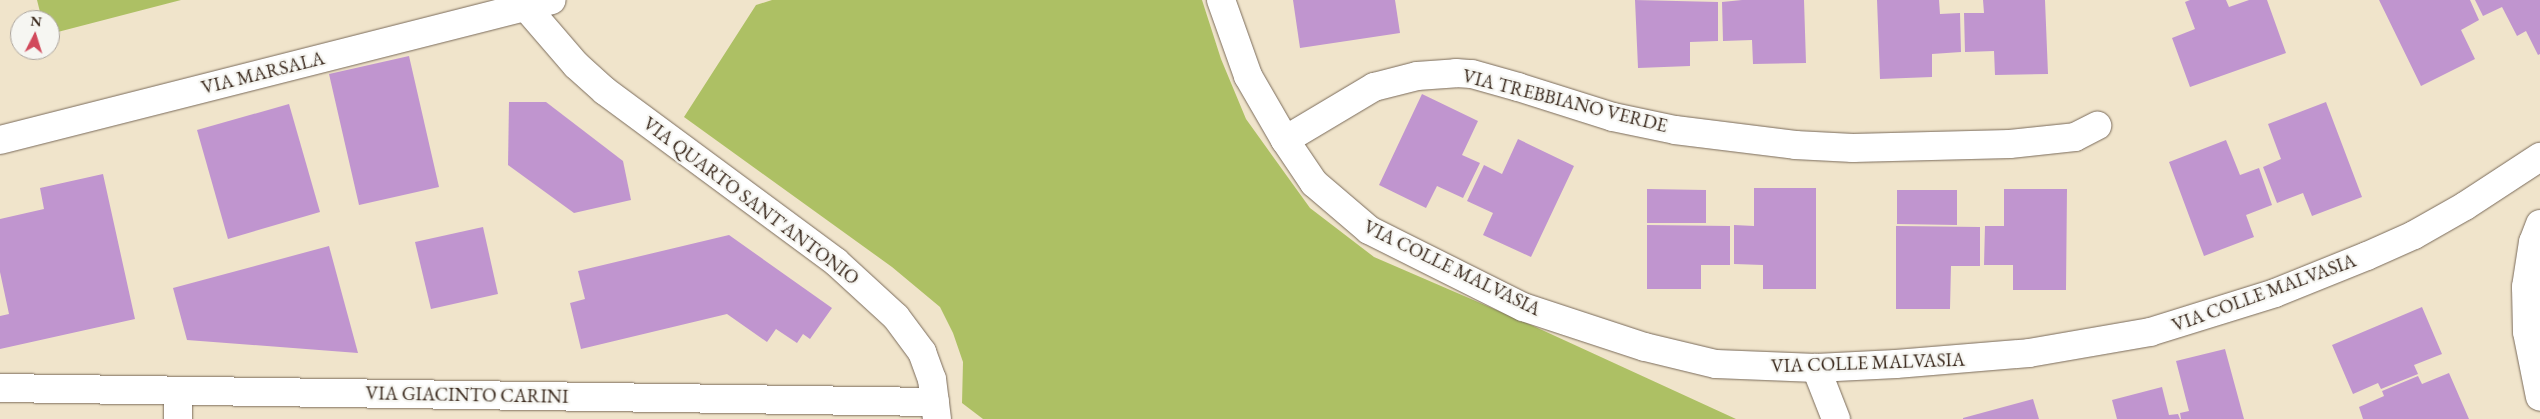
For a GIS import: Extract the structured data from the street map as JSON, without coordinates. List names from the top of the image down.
{
  "streets": {
    "street": [
      "VIA MARSALA",
      "VIA TREBBIANO VERDE",
      "VIA QUARTO SANT'ANTONIO",
      "VIA COLLE MALVASIA",
      "VIA GIACINTO CARINI"
    ]
  },
  "crossings": [
    ["VIA MARSALA", "VIA QUARTO SANT'ANTONIO"],
    ["VIA TREBBIANO VERDE", "VIA COLLE MALVASIA"],
    ["VIA QUARTO SANT'ANTONIO", "VIA GIACINTO CARINI"]
  ],
  "north": "top"
}
